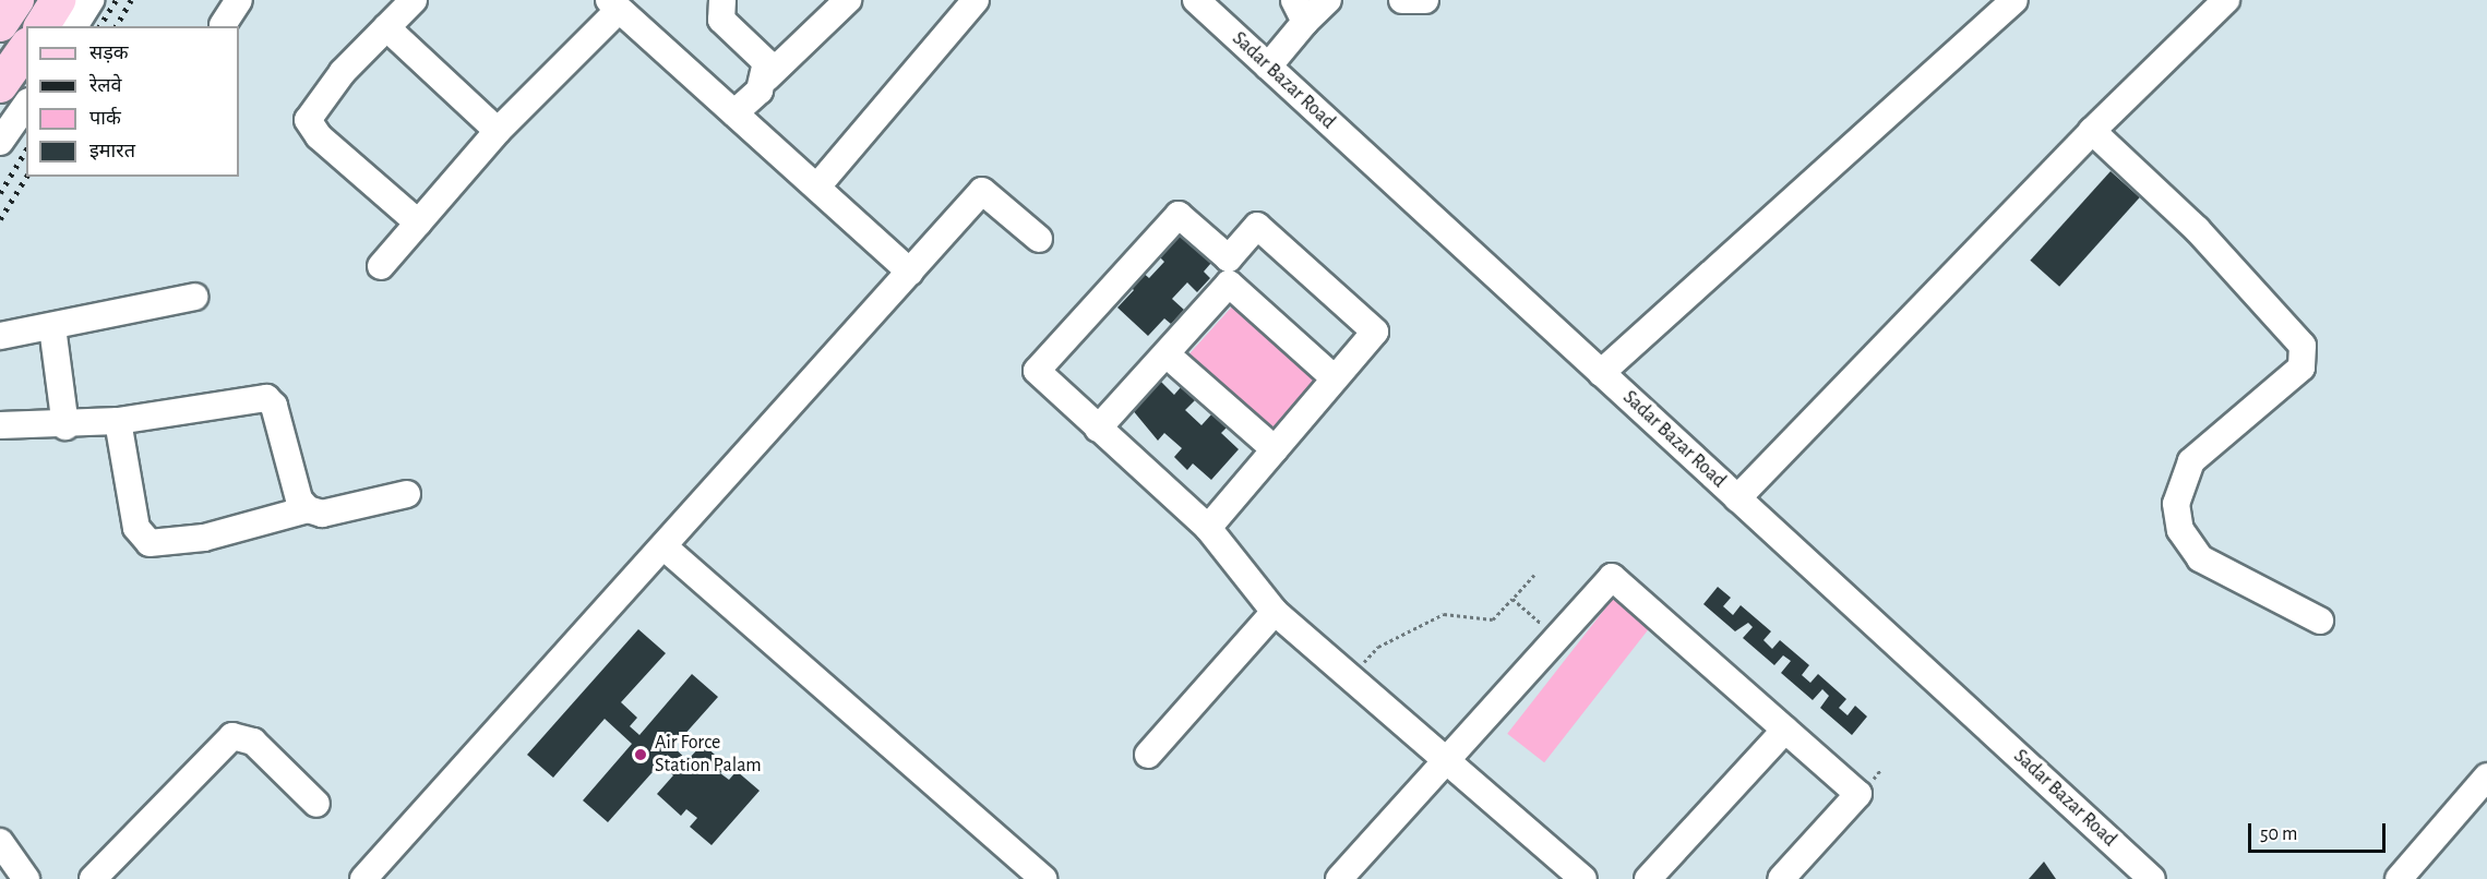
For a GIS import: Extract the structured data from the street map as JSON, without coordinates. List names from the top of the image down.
{
  "streets": {
    "street": ["Sadar Bazar Road"]
  },
  "places": ["Air Force Station Palam"],
  "legend": [
    "सड़क",
    "रेलवे",
    "पार्क",
    "इमारत"
  ],
  "scale_bar": "50 m"
}
